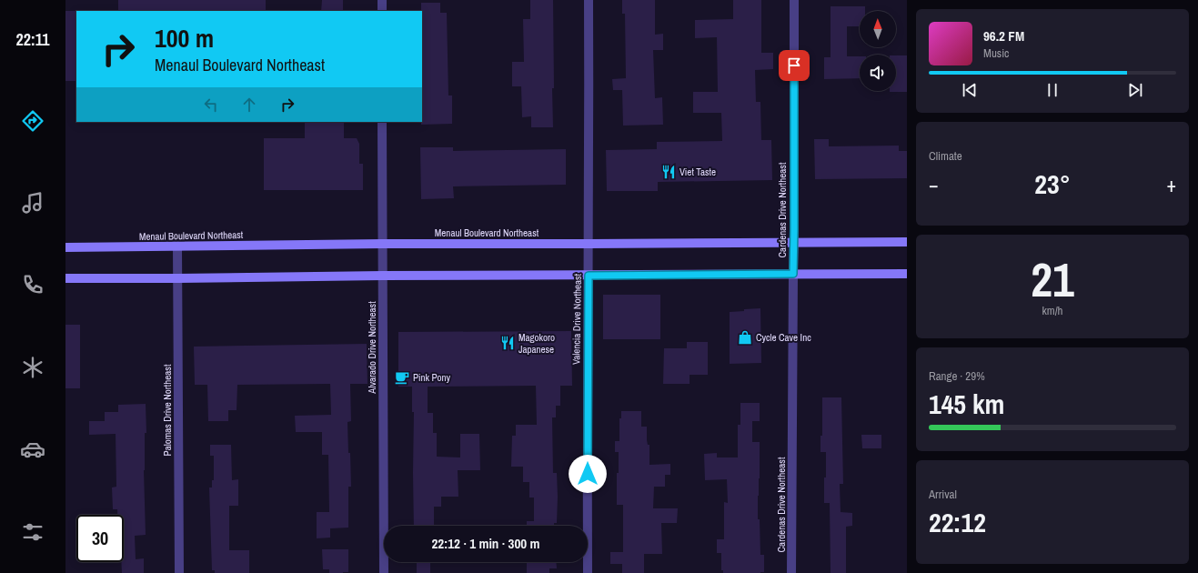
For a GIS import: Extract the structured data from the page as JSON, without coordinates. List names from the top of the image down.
{
  "streets": {
    "main road": ["Menaul Boulevard Northeast"],
    "street": [
      "Cardenas Drive Northeast",
      "Valencia Drive Northeast",
      "Alvarado Drive Northeast",
      "Palomas Drive Northeast"
    ]
  },
  "crossings": [
    ["Cardenas Drive Northeast", "Menaul Boulevard Northeast"],
    ["Menaul Boulevard Northeast", "Valencia Drive Northeast"],
    ["Menaul Boulevard Northeast", "Alvarado Drive Northeast"],
    ["Menaul Boulevard Northeast", "Palomas Drive Northeast"]
  ],
  "places": {
    "restaurant": ["Viet Taste", "Magokoro Japanese"],
    "shop": ["Cycle Cave Inc"],
    "cafe": ["Pink Pony"]
  },
  "north": "top",
  "page": {
    "tabs": "22:11",
    "turn": ["100 m", "Menaul Boulevard Northeast"],
    "song": ["96.2 FM", "Music"],
    "tile": [
      "Climate",
      ["21", "km/h"],
      ["Range · 29%", "145 km"],
      ["Arrival", "22:12"]
    ],
    "heat": ["−", "23°", "+"],
    "limit": "30",
    "trip": "22:12 · 1 min · 300 m"
  }
}
